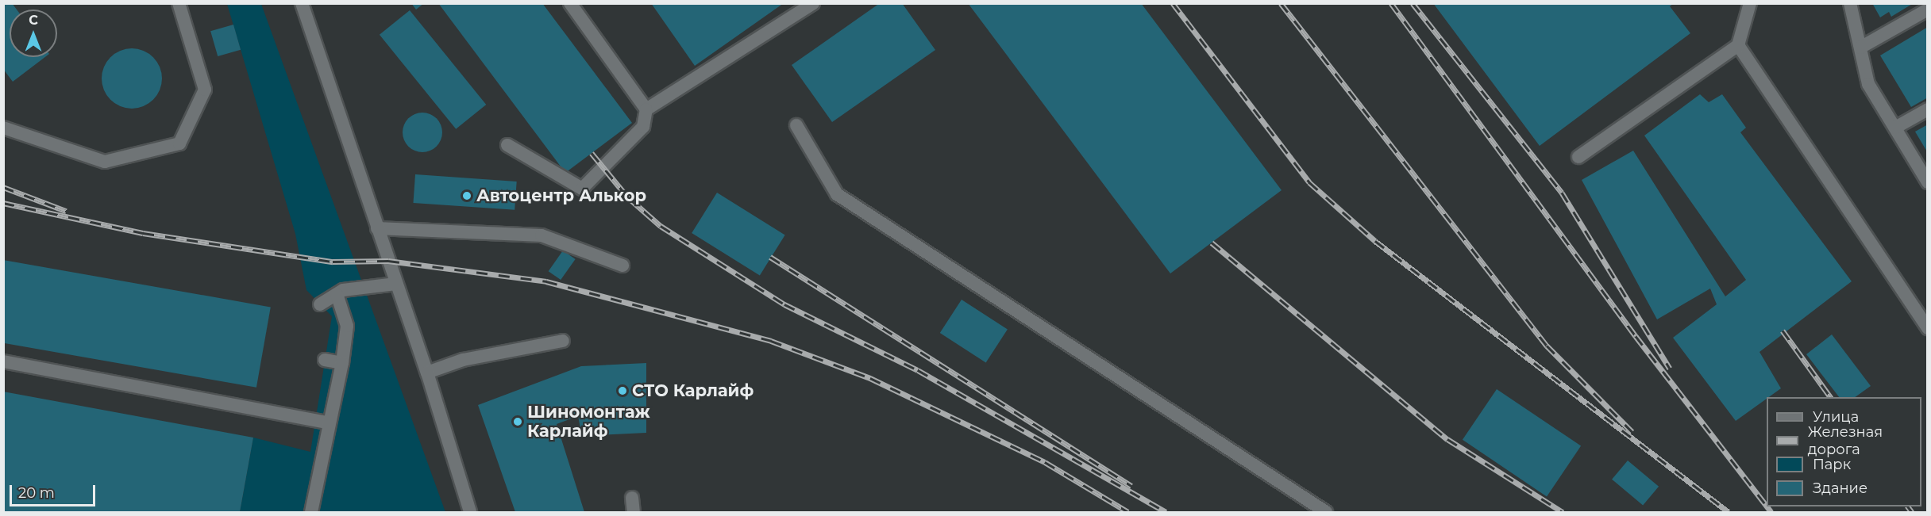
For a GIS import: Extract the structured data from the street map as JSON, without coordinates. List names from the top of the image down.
{
  "places": ["Автоцентр Алькор", "СТО Карлайф", "Шиномонтаж Карлайф"],
  "legend": [
    "Улица",
    "Железная дорога",
    "Парк",
    "Здание"
  ],
  "scale_bar": "20 m",
  "north": "top"
}
